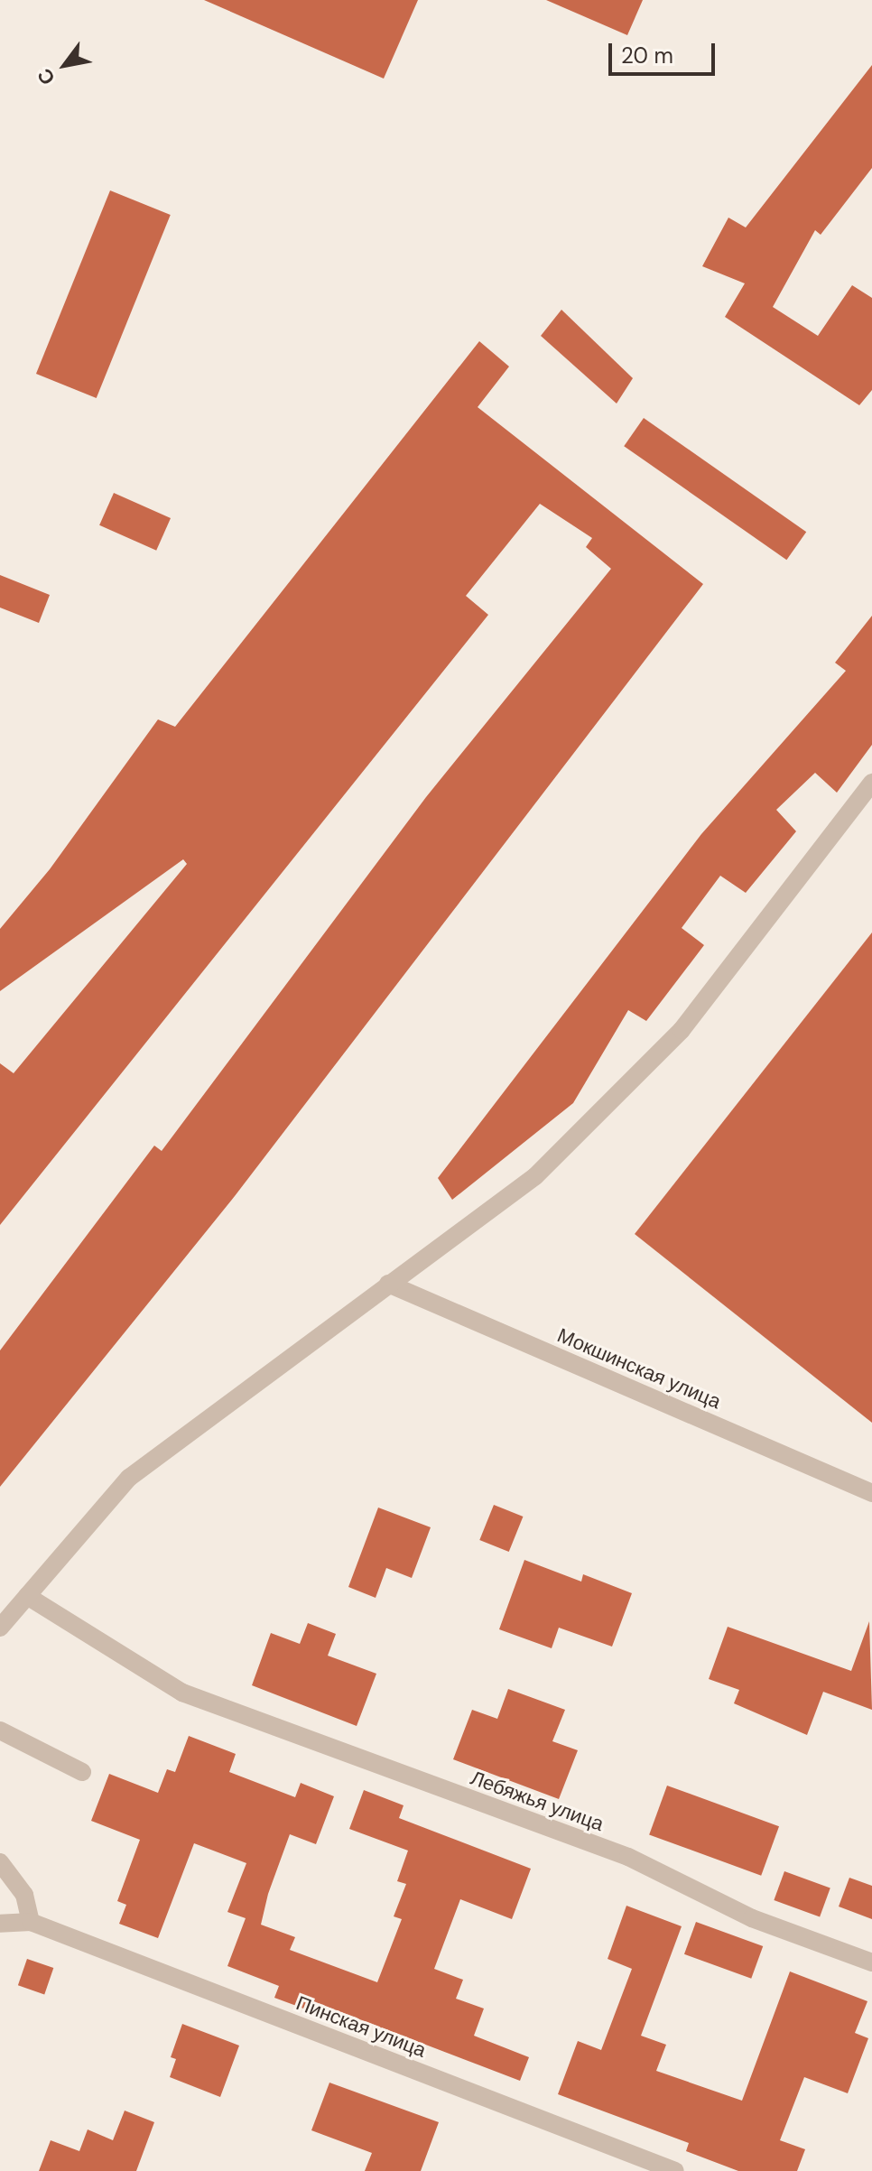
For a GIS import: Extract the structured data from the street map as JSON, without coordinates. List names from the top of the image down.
{
  "streets": {
    "street": ["Мокшинская улица", "Лебяжья улица", "Пинская улица"]
  },
  "scale_bar": "20 m",
  "north": "bottom left"
}
